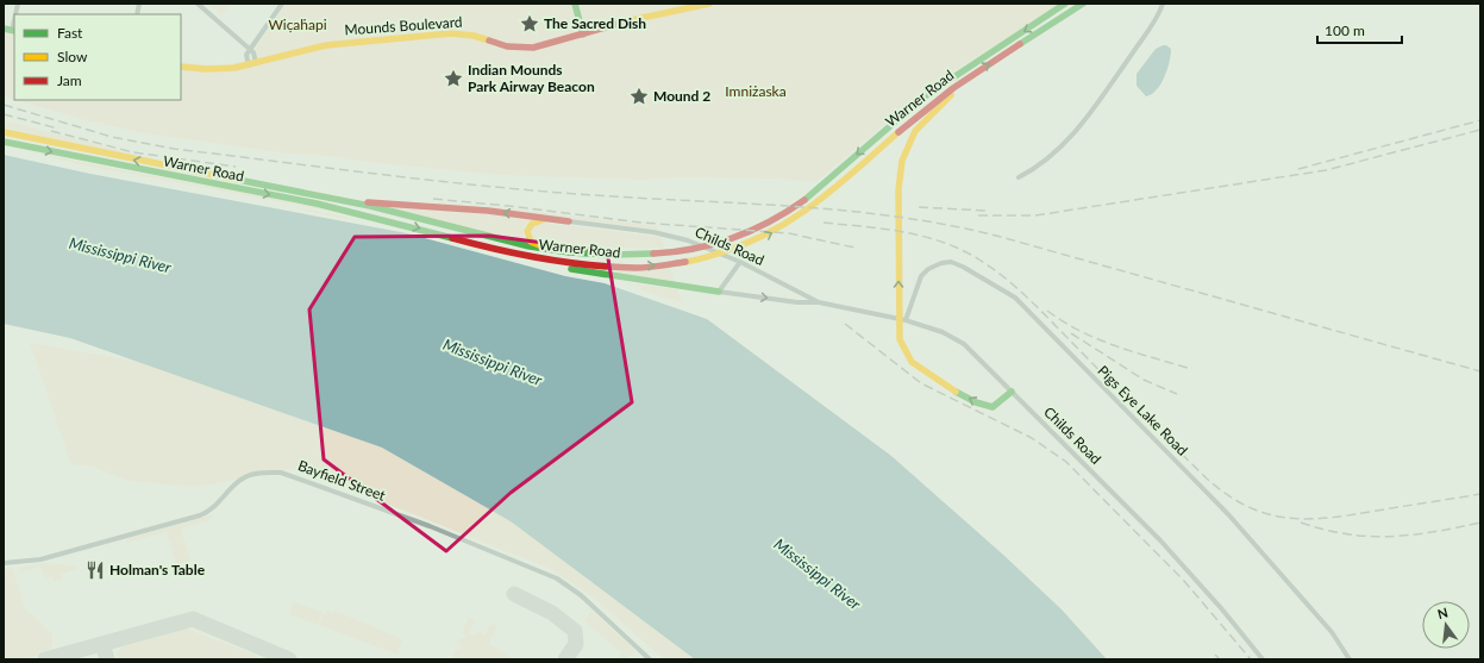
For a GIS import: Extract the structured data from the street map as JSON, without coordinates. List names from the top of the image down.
{
  "streets": {
    "main road": ["Mounds Boulevard", "Warner Road"],
    "street": ["Childs Road", "Pigs Eye Lake Road", "Bayfield Street"]
  },
  "crossings": [
    ["Childs Road", "Pigs Eye Lake Road"]
  ],
  "water": ["Mississippi River"],
  "parks": ["Wic̣aḣapi", "Imniżaska"],
  "places": {
    "place": ["The Sacred Dish", "Indian Mounds Park Airway Beacon", "Mound 2"],
    "restaurant": ["Holman's Table"]
  },
  "legend": ["Fast", "Slow", "Jam"],
  "scale_bar": "100 m",
  "north": "top"
}
